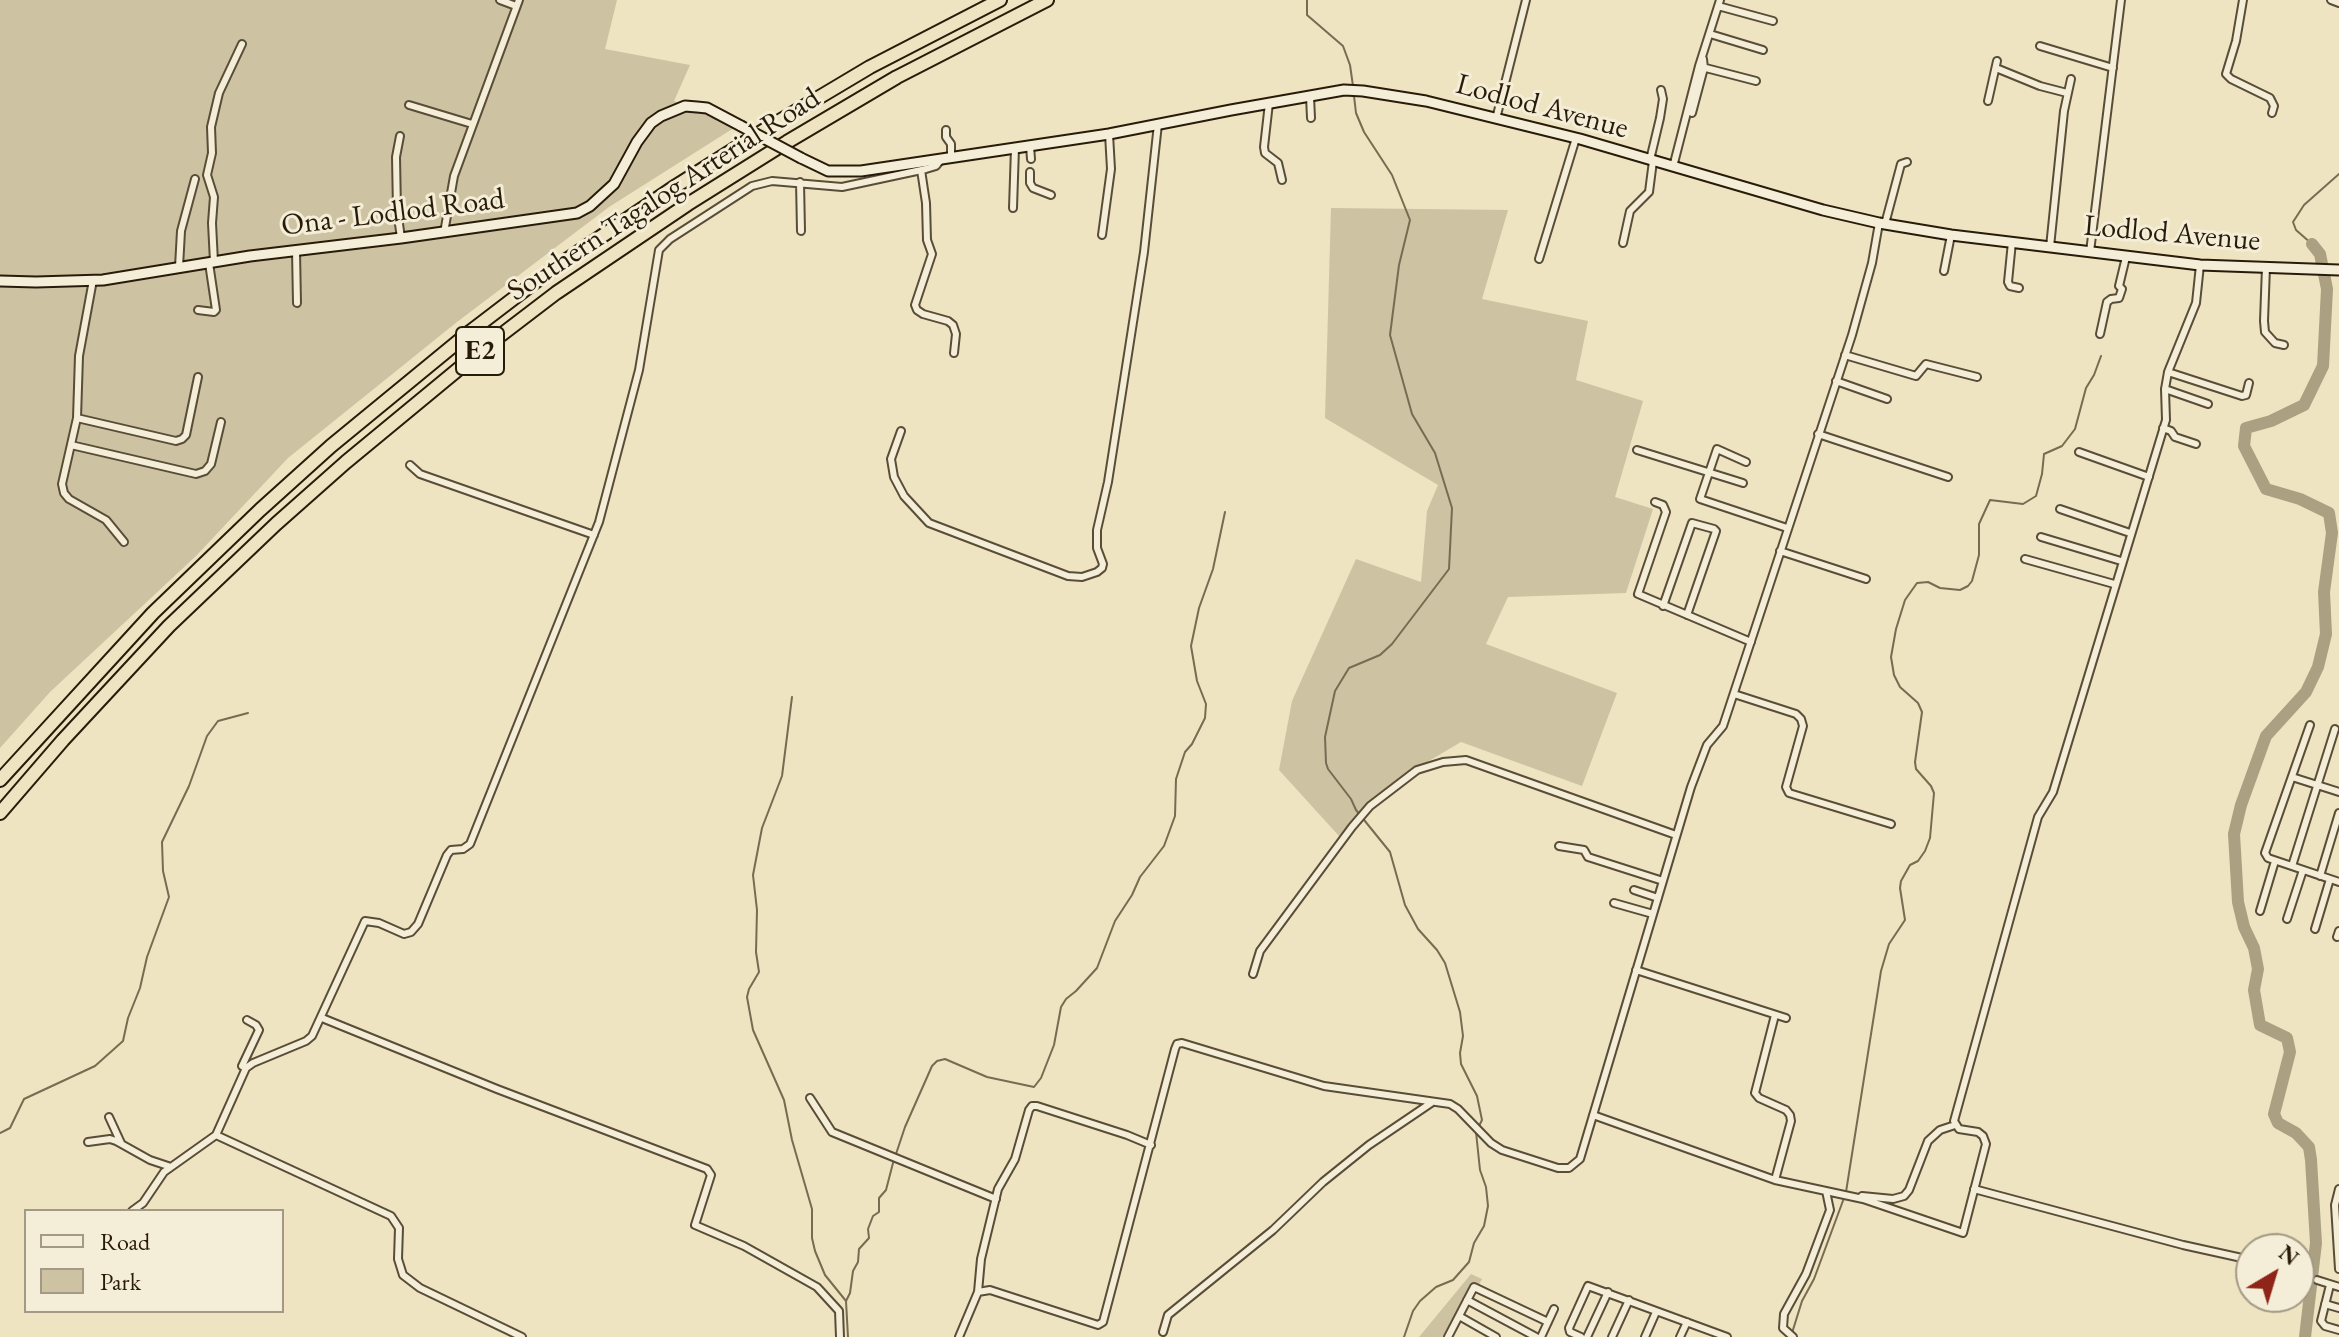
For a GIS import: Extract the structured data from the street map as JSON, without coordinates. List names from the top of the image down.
{
  "streets": {
    "highway": ["Southern Tagalog Arterial Road", "E2"],
    "main road": ["Lodlod Avenue", "Ona - Lodlod Road"]
  },
  "crossings": [
    ["Lodlod Avenue", "Ona - Lodlod Road"]
  ],
  "legend": ["Road", "Park"],
  "north": "top right"
}
